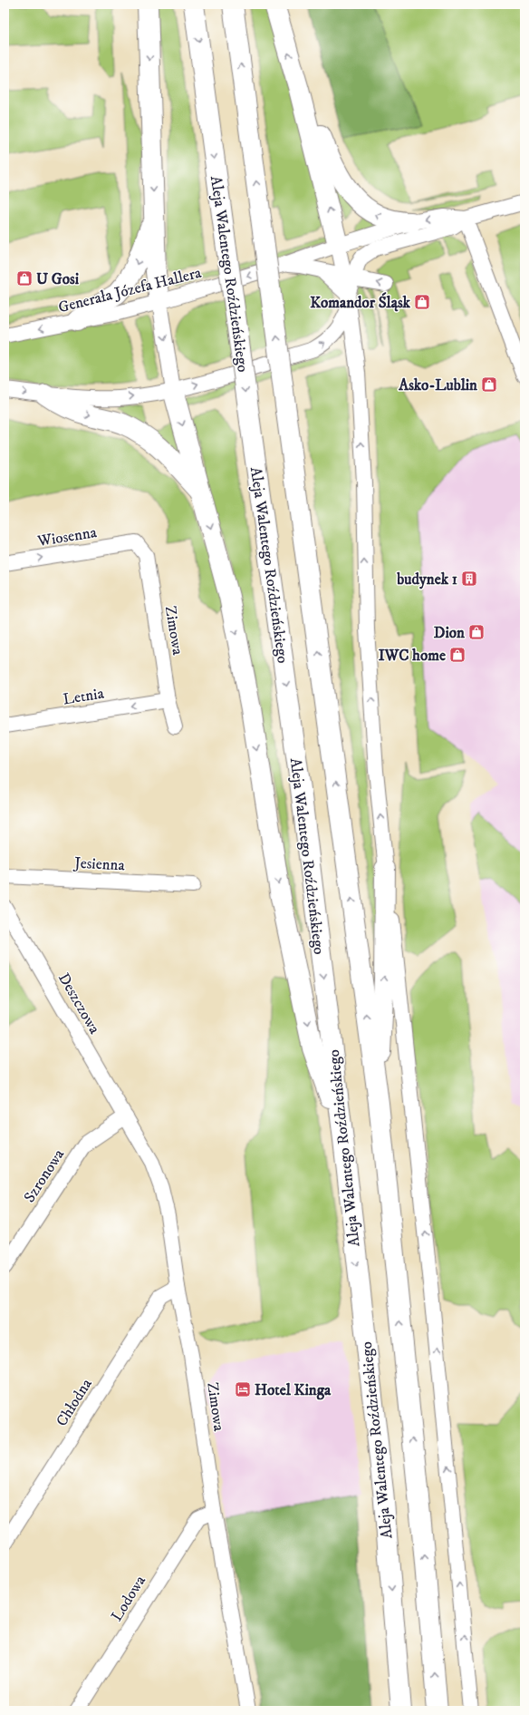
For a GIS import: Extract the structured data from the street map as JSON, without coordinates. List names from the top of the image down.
{
  "streets": {
    "highway": ["Aleja Walentego Roździeńskiego"],
    "street": [
      "Generała Józefa Hallera",
      "Wiosenna",
      "Zimowa",
      "Letnia",
      "Jesienna",
      "Deszczowa",
      "Szronowa",
      "Chłodna",
      "Lodowa"
    ]
  },
  "crossings": [
    ["Wiosenna", "Zimowa"],
    ["Zimowa", "Letnia"],
    ["Zimowa", "Deszczowa"],
    ["Zimowa", "Szronowa"],
    ["Zimowa", "Chłodna"],
    ["Zimowa", "Lodowa"],
    ["Deszczowa", "Szronowa"]
  ],
  "one_way": ["Wiosenna", "Letnia"],
  "places": {
    "shop": [
      "U Gosi",
      "Komandor Śląsk",
      "Asko-Lublin",
      "Dion",
      "IWC home"
    ],
    "building": ["budynek 1"],
    "hotel": ["Hotel Kinga"]
  }
}
